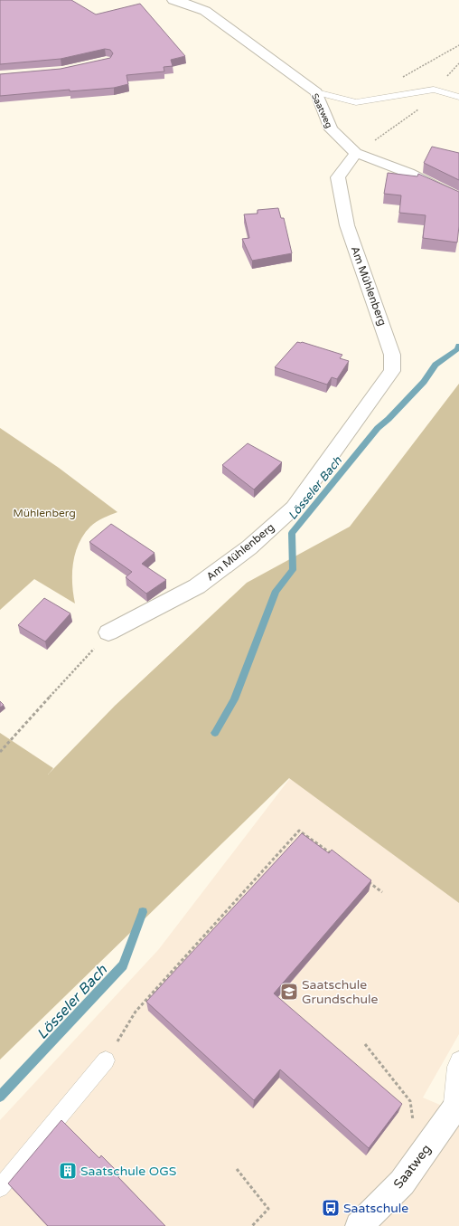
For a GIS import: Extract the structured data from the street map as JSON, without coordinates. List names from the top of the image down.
{
  "streets": {
    "street": ["Saatweg", "Am Mühlenberg"]
  },
  "crossings": [
    ["Saatweg", "Am Mühlenberg"]
  ],
  "water": ["Lösseler Bach"],
  "parks": ["Mühlenberg"],
  "places": {
    "school or university": ["Saatschule Grundschule"],
    "building": ["Saatschule OGS"],
    "bus stop": ["Saatschule"]
  }
}
